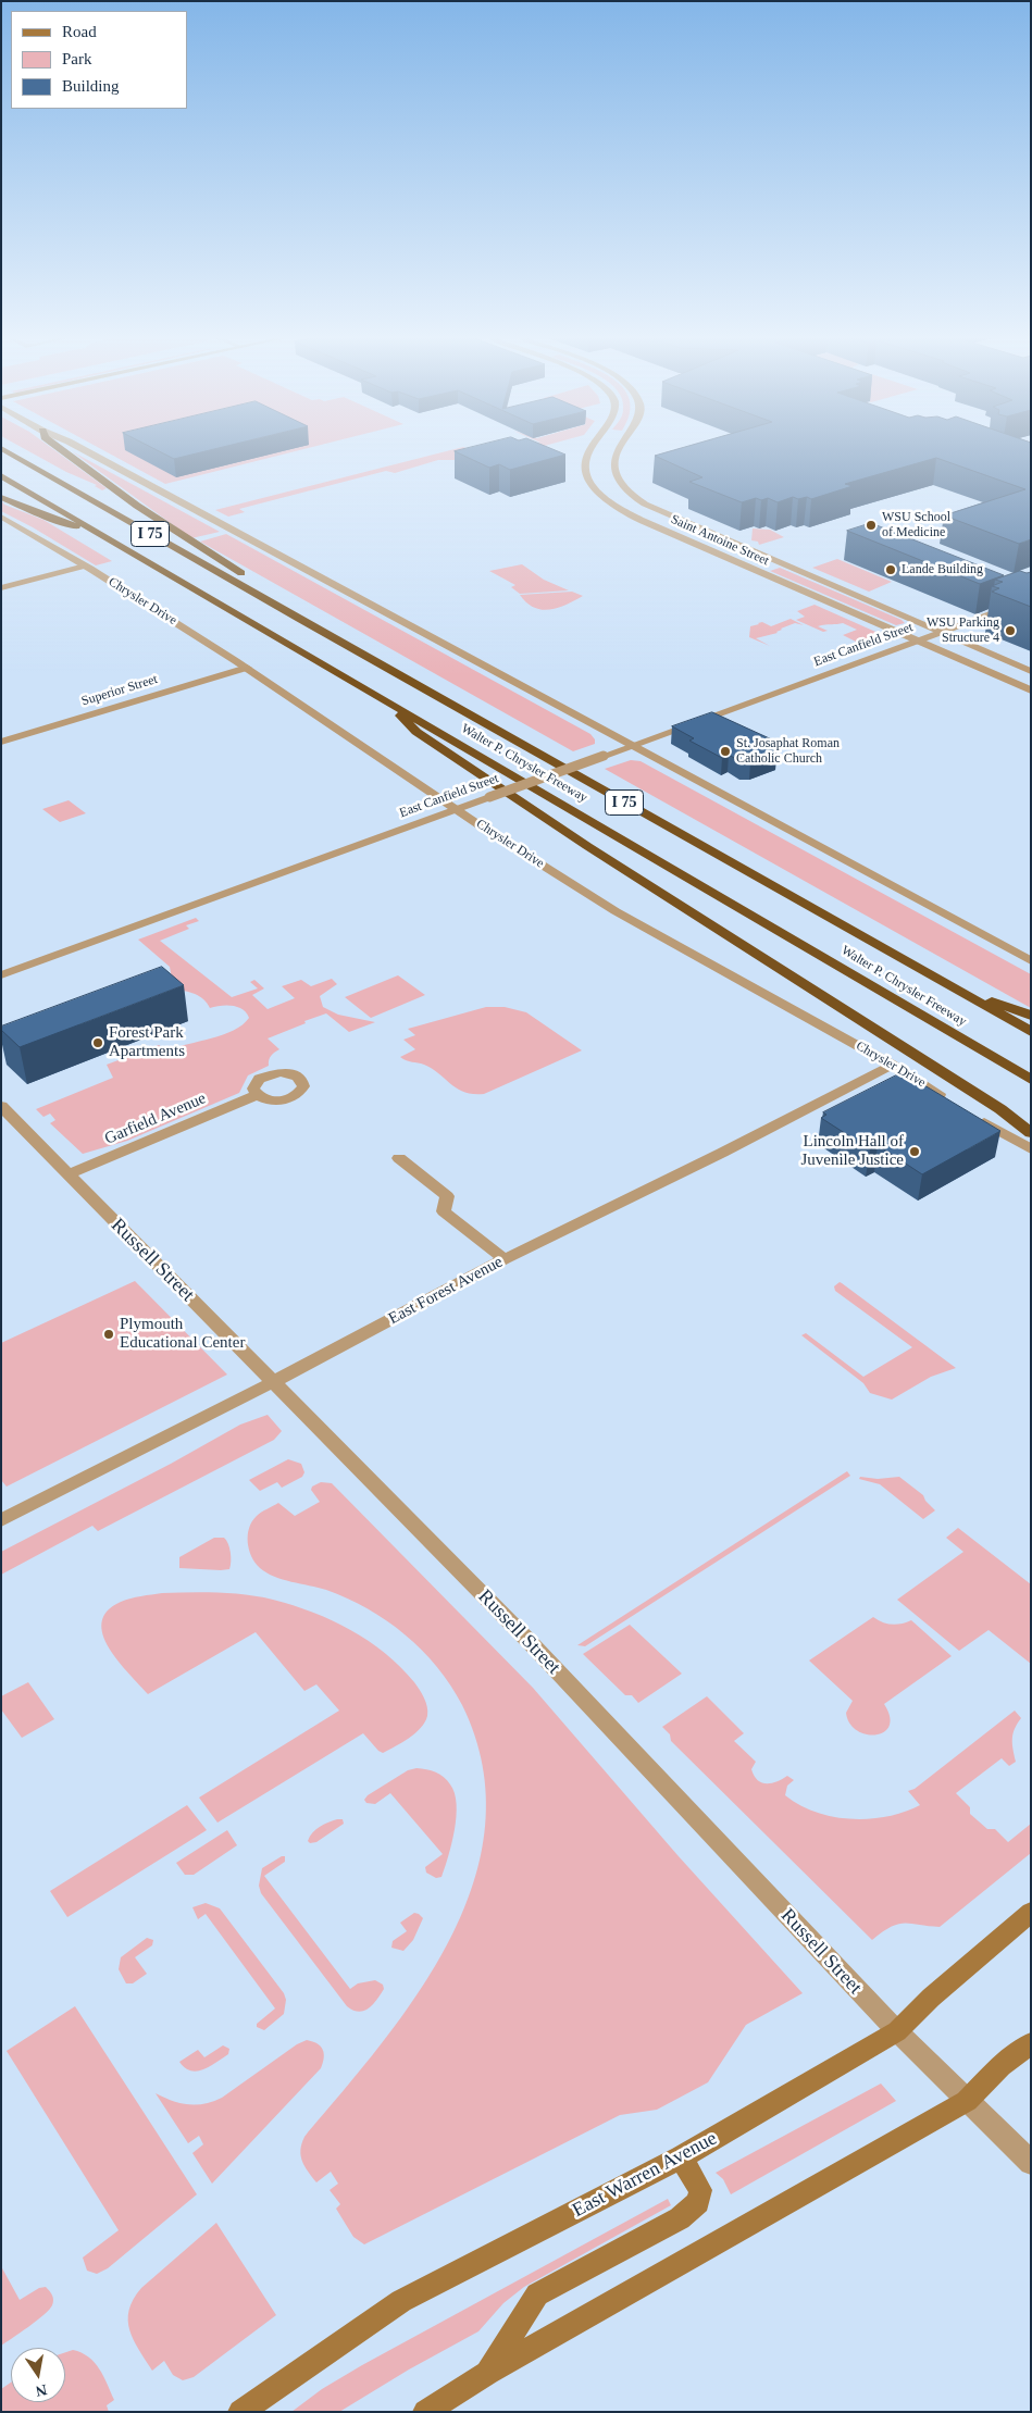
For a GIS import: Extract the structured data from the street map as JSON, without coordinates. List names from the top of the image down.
{
  "streets": {
    "highway": ["I 75", "Walter P. Chrysler Freeway"],
    "main road": ["East Warren Avenue"],
    "street": [
      "Saint Antoine Street",
      "Chrysler Drive",
      "East Canfield Street",
      "Superior Street",
      "Garfield Avenue",
      "Russell Street",
      "East Forest Avenue"
    ]
  },
  "crossings": [
    ["Saint Antoine Street", "East Canfield Street"],
    ["Chrysler Drive", "East Canfield Street"],
    ["Chrysler Drive", "Superior Street"],
    ["Chrysler Drive", "East Forest Avenue"],
    ["Garfield Avenue", "Russell Street"],
    ["Russell Street", "East Forest Avenue"],
    ["Russell Street", "East Warren Avenue"]
  ],
  "places": [
    "WSU School of Medicine",
    "Lande Building",
    "WSU Parking Structure 4",
    "St. Josaphat Roman Catholic Church",
    "Forest Park Apartments",
    "Lincoln Hall of Juvenile Justice",
    "Plymouth Educational Center"
  ],
  "legend": ["Road", "Park", "Building"],
  "north": "bottom"
}
